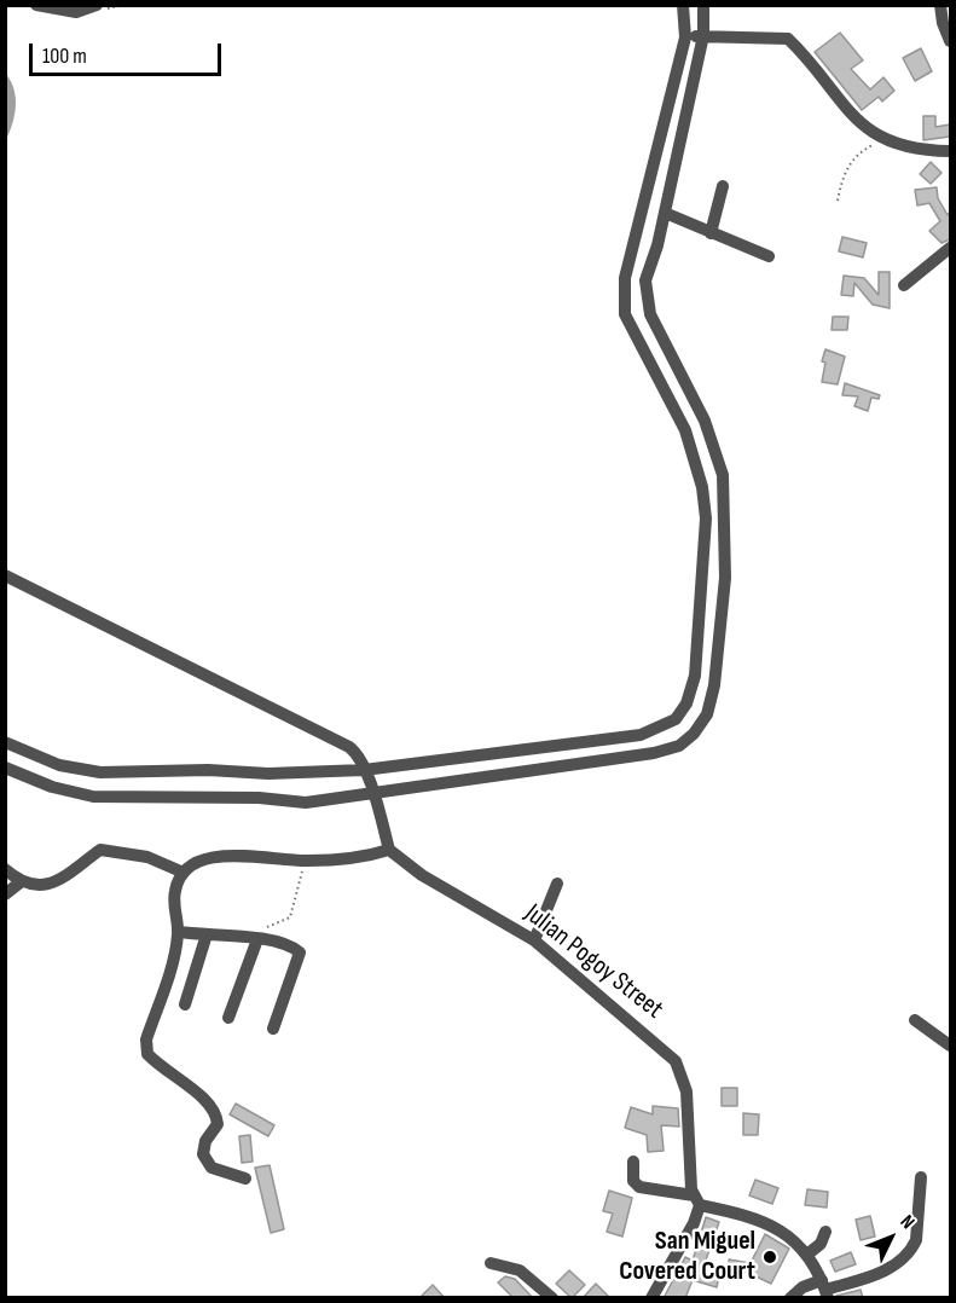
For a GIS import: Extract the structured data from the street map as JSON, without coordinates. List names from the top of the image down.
{
  "streets": {
    "street": ["Julian Pogoy Street"]
  },
  "places": ["San Miguel Covered Court"],
  "scale_bar": "100 m",
  "north": "top right"
}
